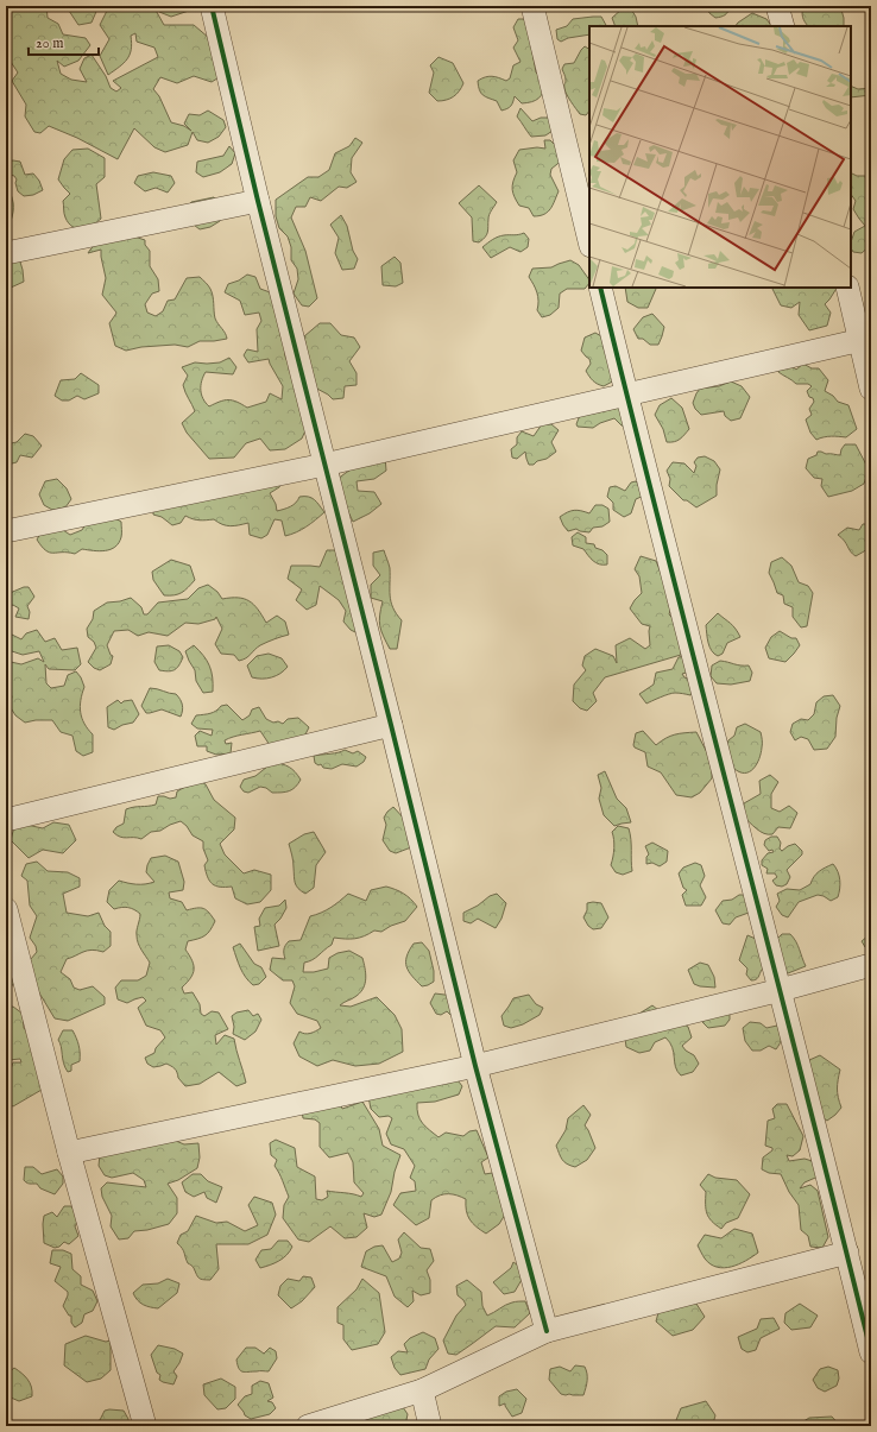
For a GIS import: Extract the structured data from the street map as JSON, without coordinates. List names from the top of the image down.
{
  "scale_bar": "20 m"
}
